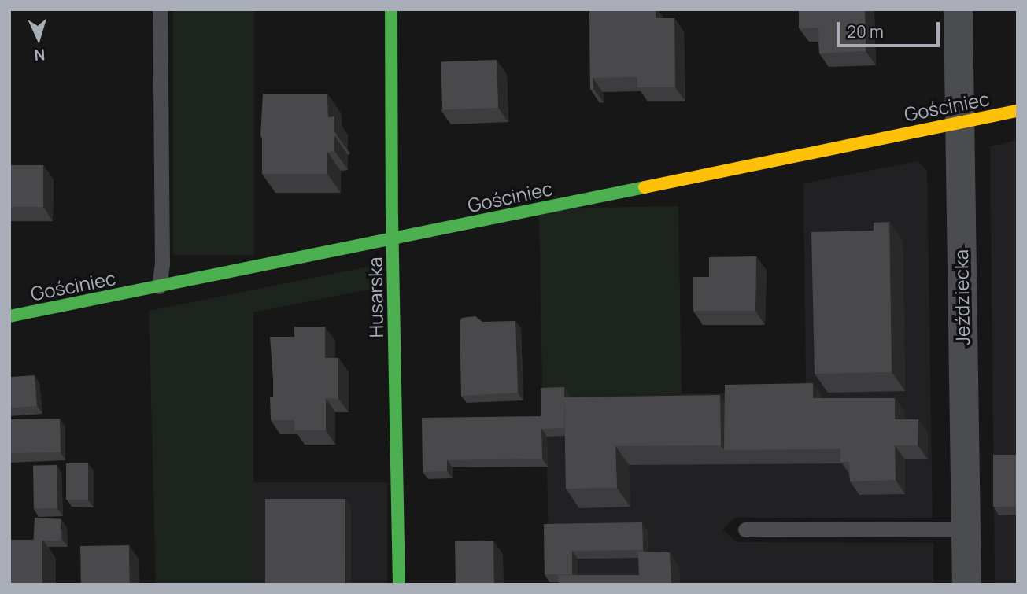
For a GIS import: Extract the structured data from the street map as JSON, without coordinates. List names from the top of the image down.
{
  "streets": {
    "street": ["Gościniec", "Husarska", "Jeździecka"]
  },
  "crossings": [
    ["Gościniec", "Husarska"],
    ["Gościniec", "Jeździecka"]
  ],
  "scale_bar": "20 m",
  "north": "bottom"
}
